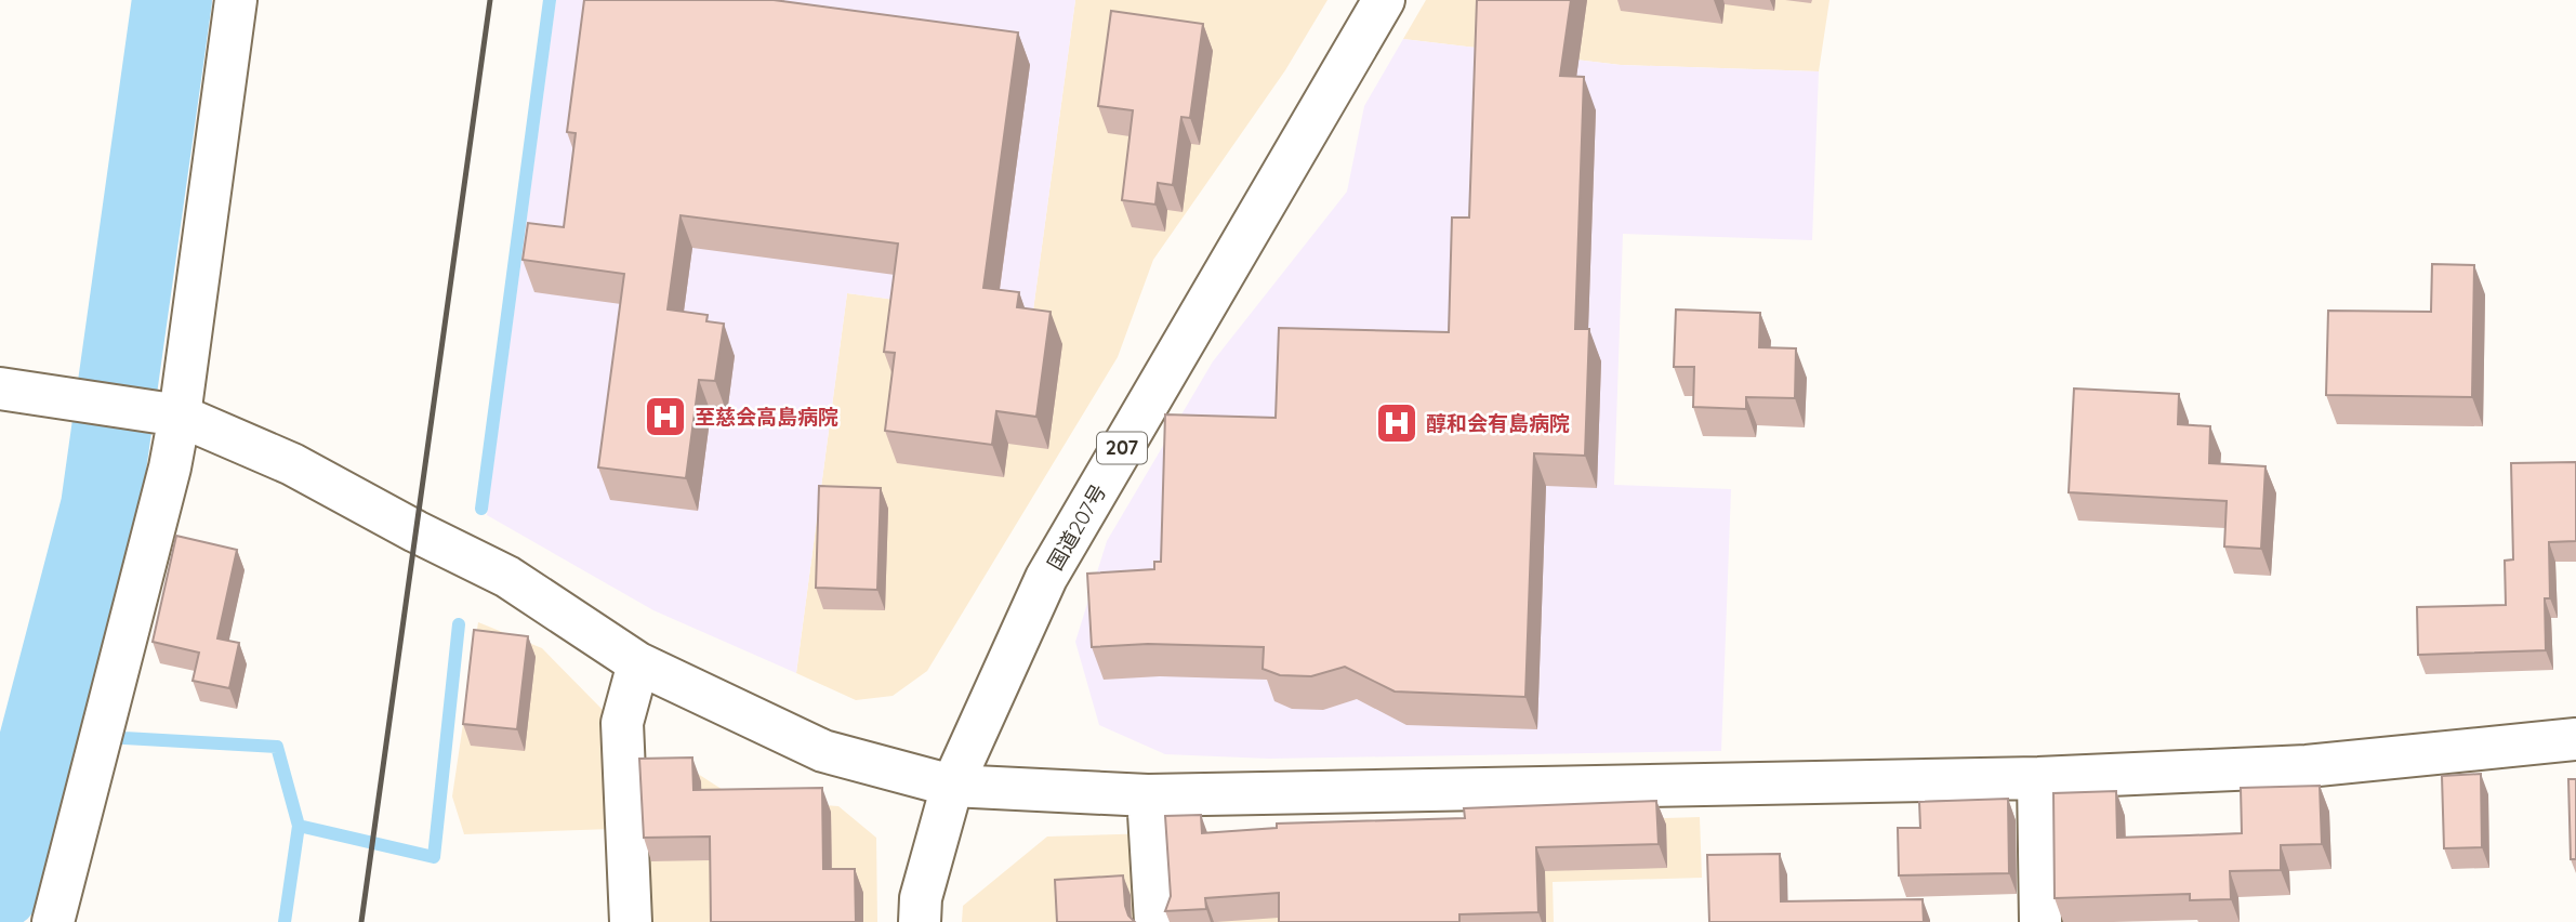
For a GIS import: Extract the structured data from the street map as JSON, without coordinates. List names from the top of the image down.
{
  "streets": {
    "main road": ["207", "国道207号"]
  },
  "places": {
    "hospital": ["至慈会高島病院", "醇和会有島病院"]
  }
}
